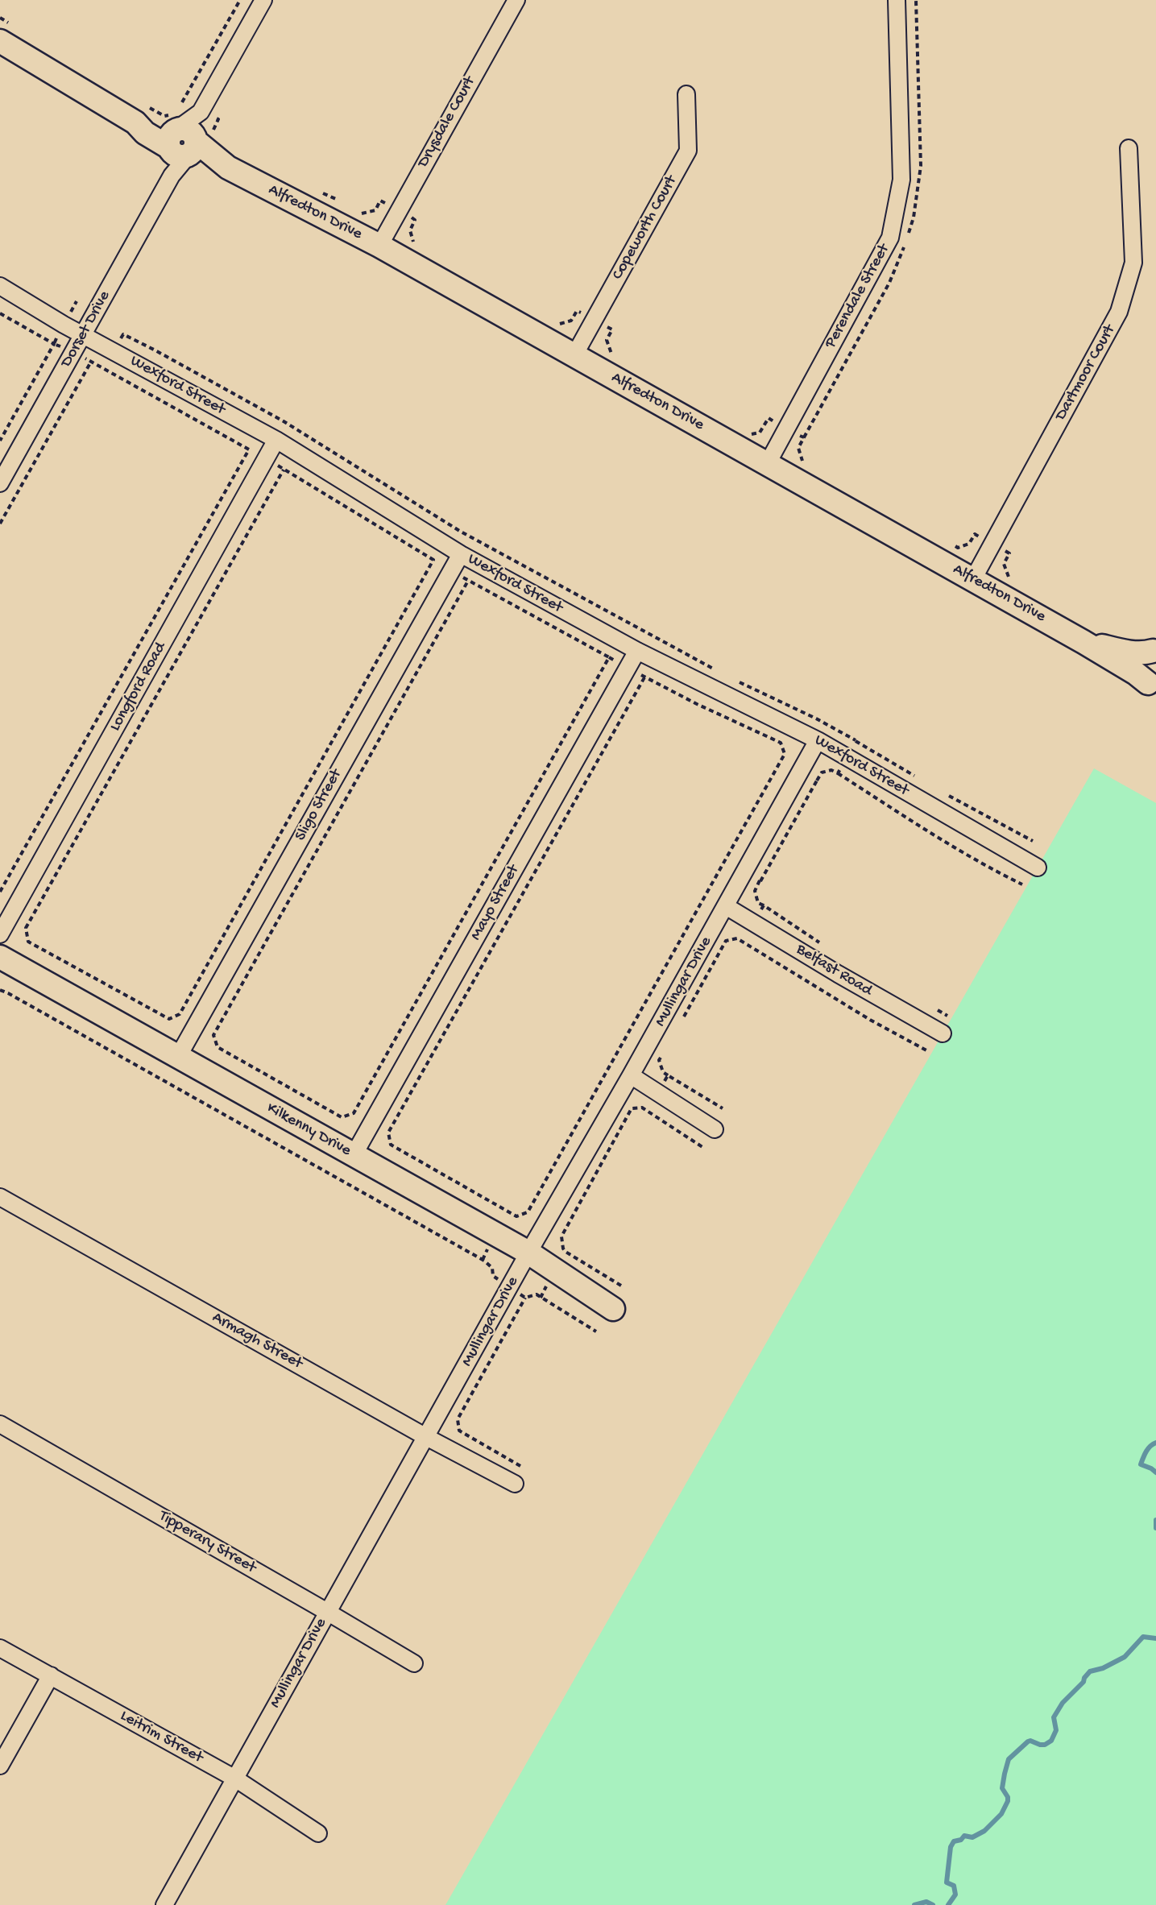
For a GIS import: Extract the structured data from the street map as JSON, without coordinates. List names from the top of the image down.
{
  "streets": {
    "street": [
      "Drysdale Court",
      "Alfredton Drive",
      "Copeworth Court",
      "Perendale Street",
      "Dorset Drive",
      "Dartmoor Court",
      "Wexford Street",
      "Longford Road",
      "Sligo Street",
      "Mayo Street",
      "Belfast Road",
      "Mullingar Drive",
      "Kilkenny Drive",
      "Armagh Street",
      "Tipperary Street",
      "Leitrim Street"
    ]
  },
  "crossings": [
    ["Drysdale Court", "Alfredton Drive"],
    ["Alfredton Drive", "Copeworth Court"],
    ["Alfredton Drive", "Perendale Street"],
    ["Alfredton Drive", "Dorset Drive"],
    ["Alfredton Drive", "Dartmoor Court"],
    ["Dorset Drive", "Wexford Street"],
    ["Wexford Street", "Longford Road"],
    ["Wexford Street", "Sligo Street"],
    ["Wexford Street", "Mayo Street"],
    ["Wexford Street", "Mullingar Drive"],
    ["Sligo Street", "Kilkenny Drive"],
    ["Mayo Street", "Kilkenny Drive"],
    ["Belfast Road", "Mullingar Drive"],
    ["Mullingar Drive", "Kilkenny Drive"],
    ["Mullingar Drive", "Armagh Street"],
    ["Mullingar Drive", "Tipperary Street"],
    ["Mullingar Drive", "Leitrim Street"]
  ]
}
